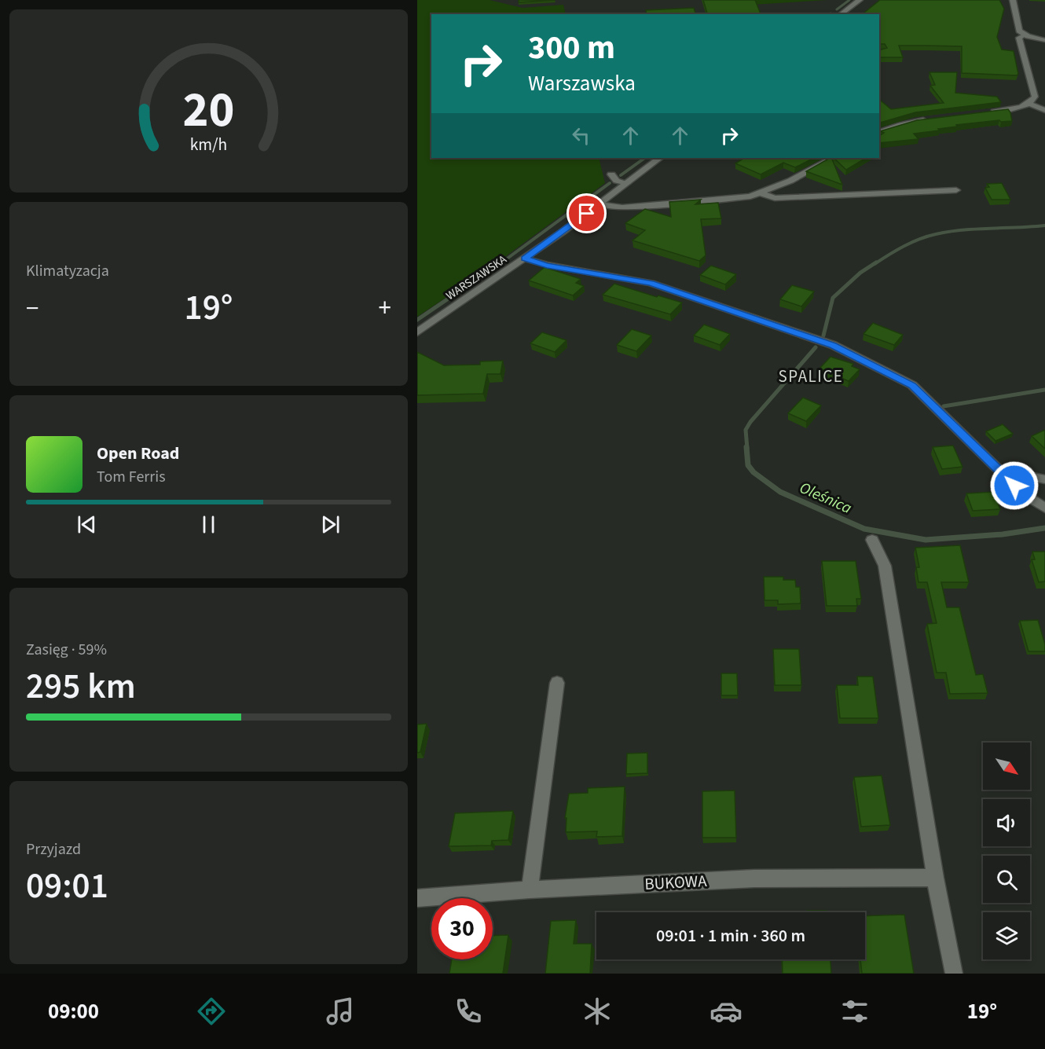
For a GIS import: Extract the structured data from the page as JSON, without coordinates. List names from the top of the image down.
{
  "streets": {
    "street": ["WARSZAWSKA", "BUKOWA"]
  },
  "districts": ["SPALICE"],
  "water": ["Oleśnica"],
  "north": "bottom right",
  "page": {
    "turn": ["300 m", "Warszawska"],
    "tile": [
      "Klimatyzacja",
      ["Zasięg · 59%", "295 km"],
      ["Przyjazd", "09:01"]
    ],
    "heat": ["−", "19°", "+"],
    "song": ["Open Road", "Tom Ferris"],
    "limit": "30",
    "trip": "09:01 · 1 min · 360 m",
    "tabs": ["09:00", "19°"],
    "gauge": ["20", "km/h"]
  }
}
